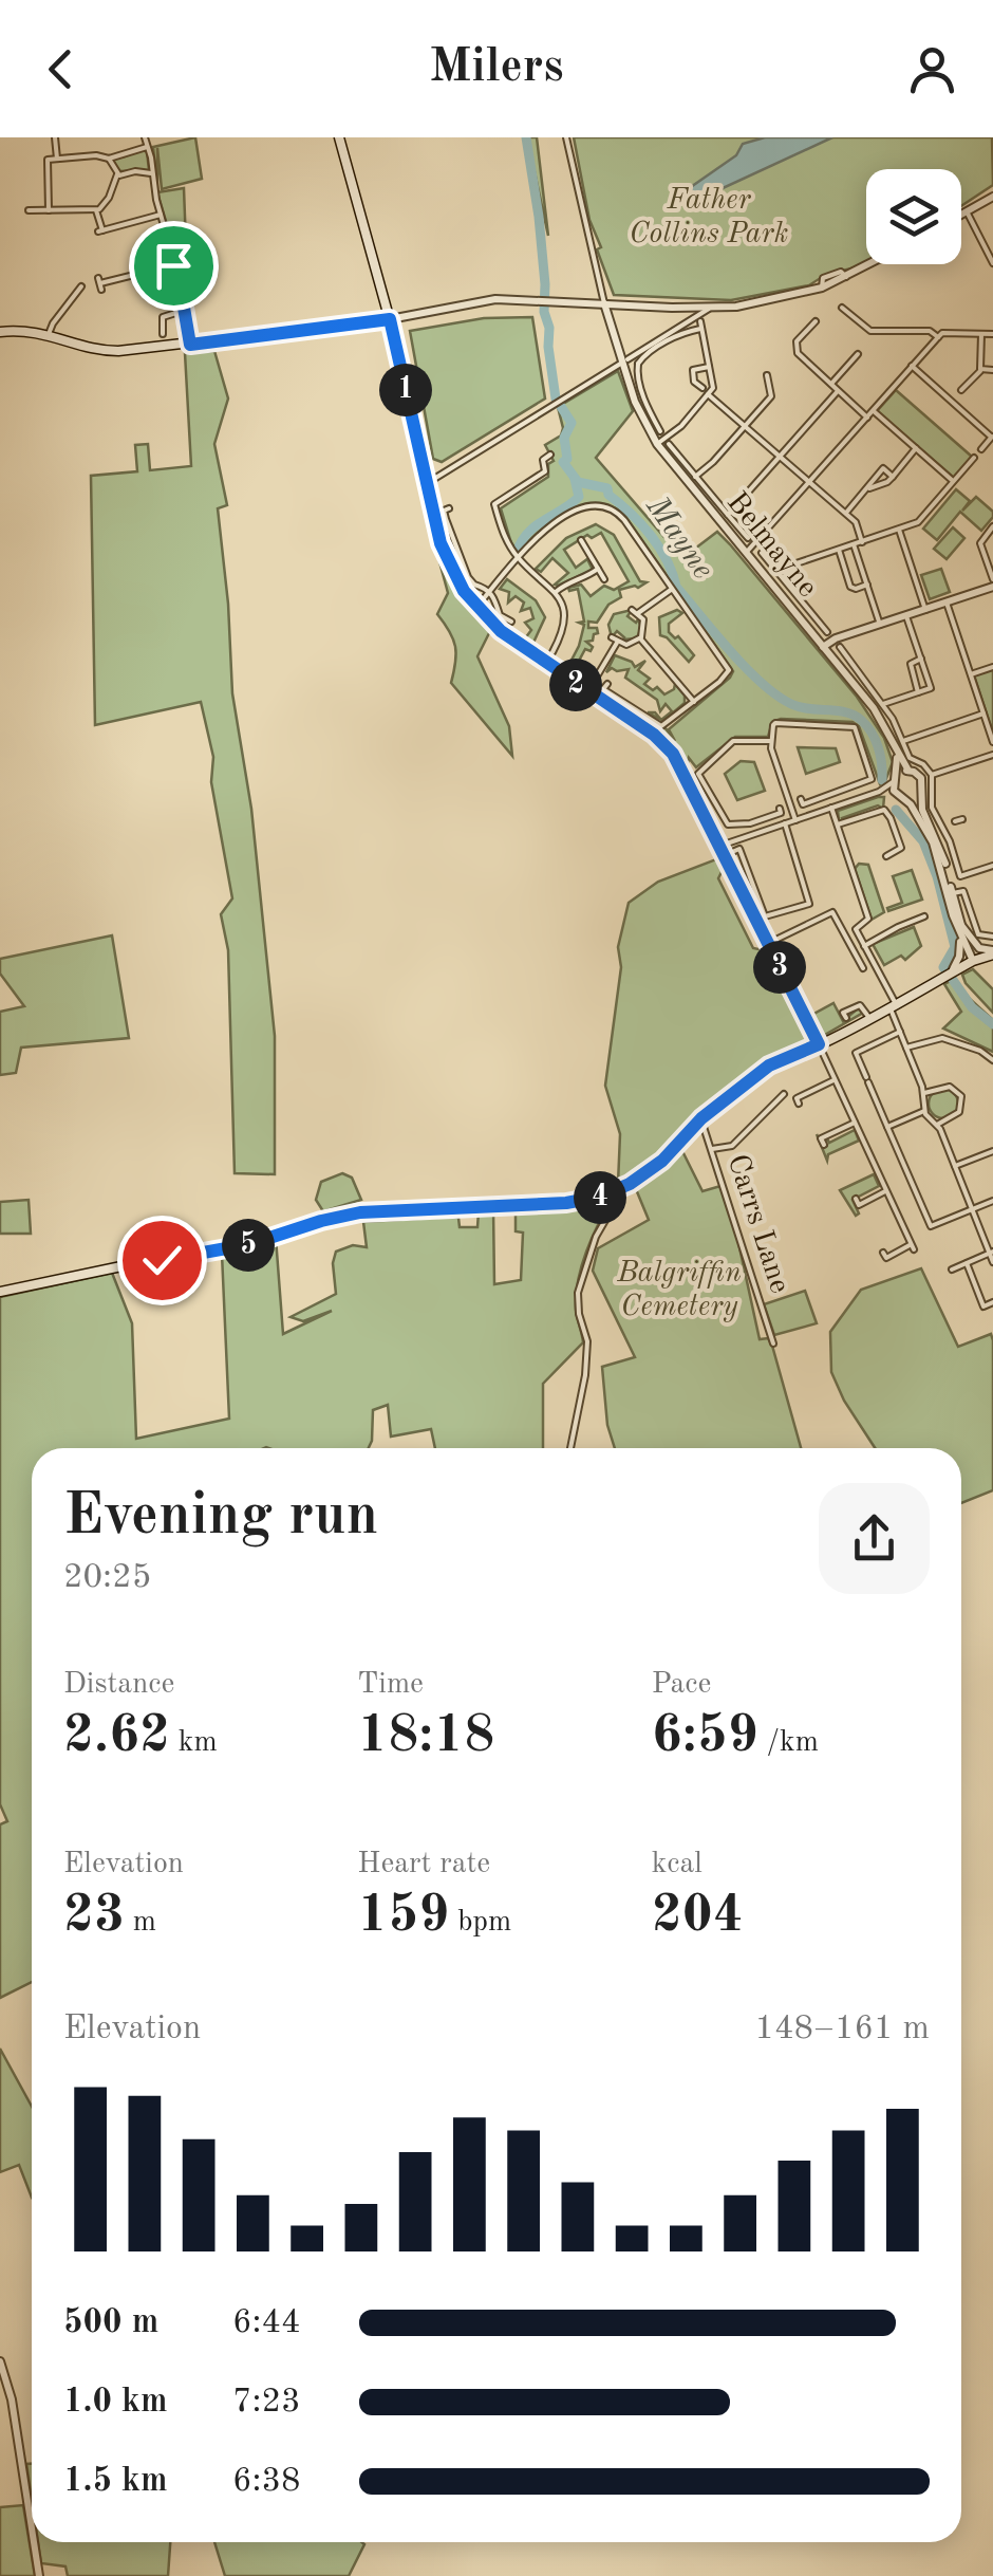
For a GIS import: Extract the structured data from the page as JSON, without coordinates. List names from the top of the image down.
{
  "streets": {
    "street": ["Belmayne", "Carrs Lane"]
  },
  "water": ["Mayne"],
  "parks": ["Father Collins Park", "Balgriffin Cemetery"],
  "page": {
    "header": "Milers",
    "pins": [
      "1",
      "2",
      "3",
      "4",
      "5"
    ],
    "heading": ["Evening run", "20:25"],
    "stats": [
      ["Distance", "2.62 km"],
      ["Time", "18:18"],
      ["Pace", "6:59 /km"],
      ["Elevation", "23 m"],
      ["Heart rate", "159 bpm"],
      ["kcal", "204"]
    ],
    "chart": ["Elevation", "148–161 m"],
    "list": [
      {
        "name": "500 m",
        "note": "6:44"
      },
      {
        "name": "1.0 km",
        "note": "7:23"
      },
      {
        "name": "1.5 km",
        "note": "6:38"
      }
    ]
  }
}
